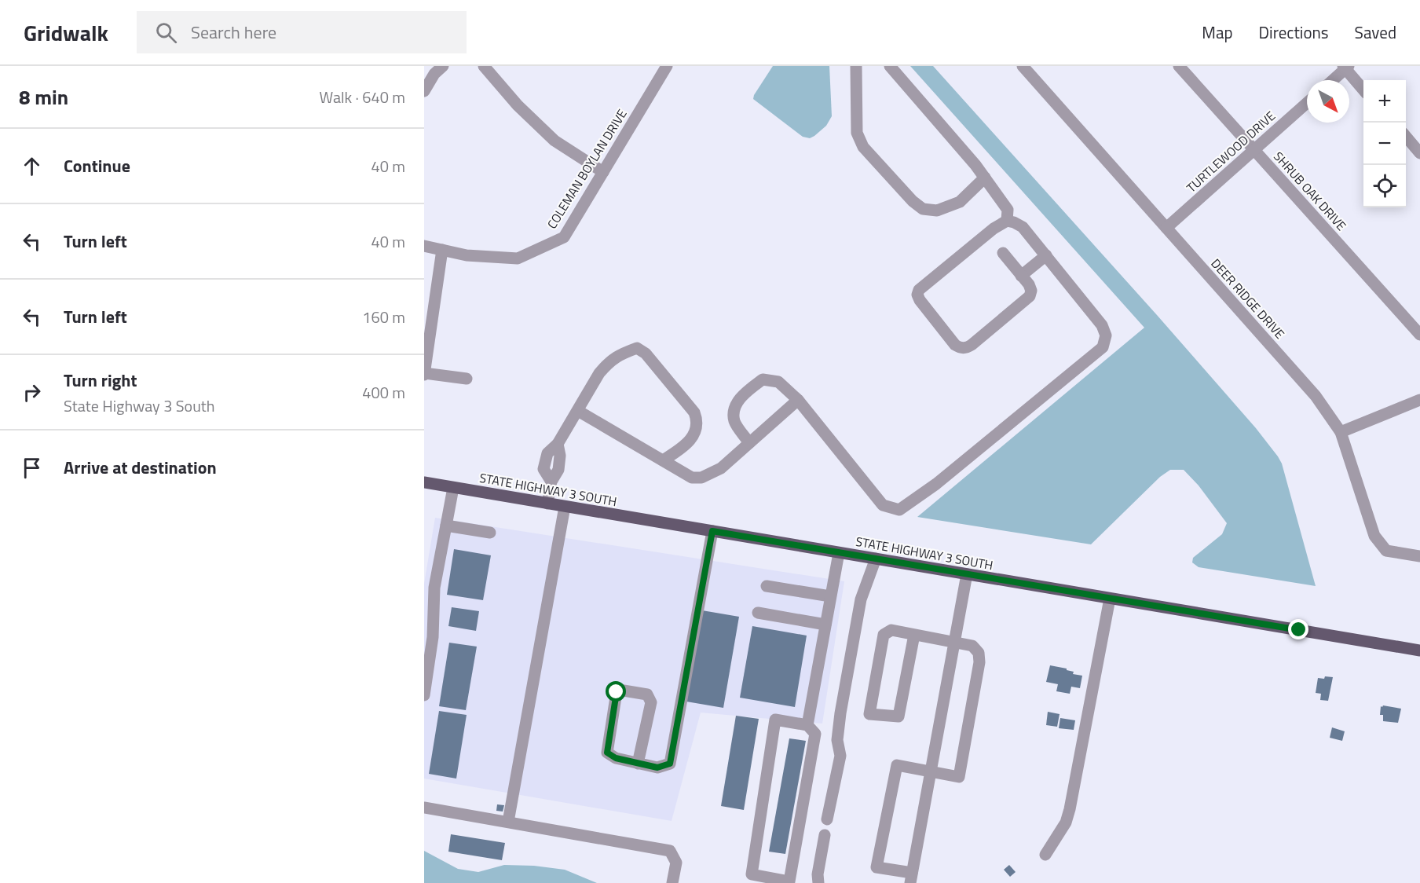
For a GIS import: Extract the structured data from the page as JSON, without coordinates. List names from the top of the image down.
{
  "streets": {
    "main road": ["STATE HIGHWAY 3 SOUTH"],
    "street": [
      "TURTLEWOOD DRIVE",
      "COLEMAN BOYLAN DRIVE",
      "SHRUB OAK DRIVE",
      "DEER RIDGE DRIVE"
    ]
  },
  "crossings": [
    ["TURTLEWOOD DRIVE", "SHRUB OAK DRIVE"],
    ["TURTLEWOOD DRIVE", "DEER RIDGE DRIVE"]
  ],
  "north": "bottom right",
  "page": {
    "header": "Gridwalk",
    "search": "Search here",
    "nav": ["Map", "Directions", "Saved"],
    "heading": ["8 min", "Walk · 640 m"],
    "map_buttons": ["+", "−"],
    "list": [
      ["Continue", "40 m"],
      ["Turn left", "40 m"],
      ["Turn left", "160 m"],
      ["Turn right", "State Highway 3 South", "400 m"],
      "Arrive at destination"
    ]
  }
}
